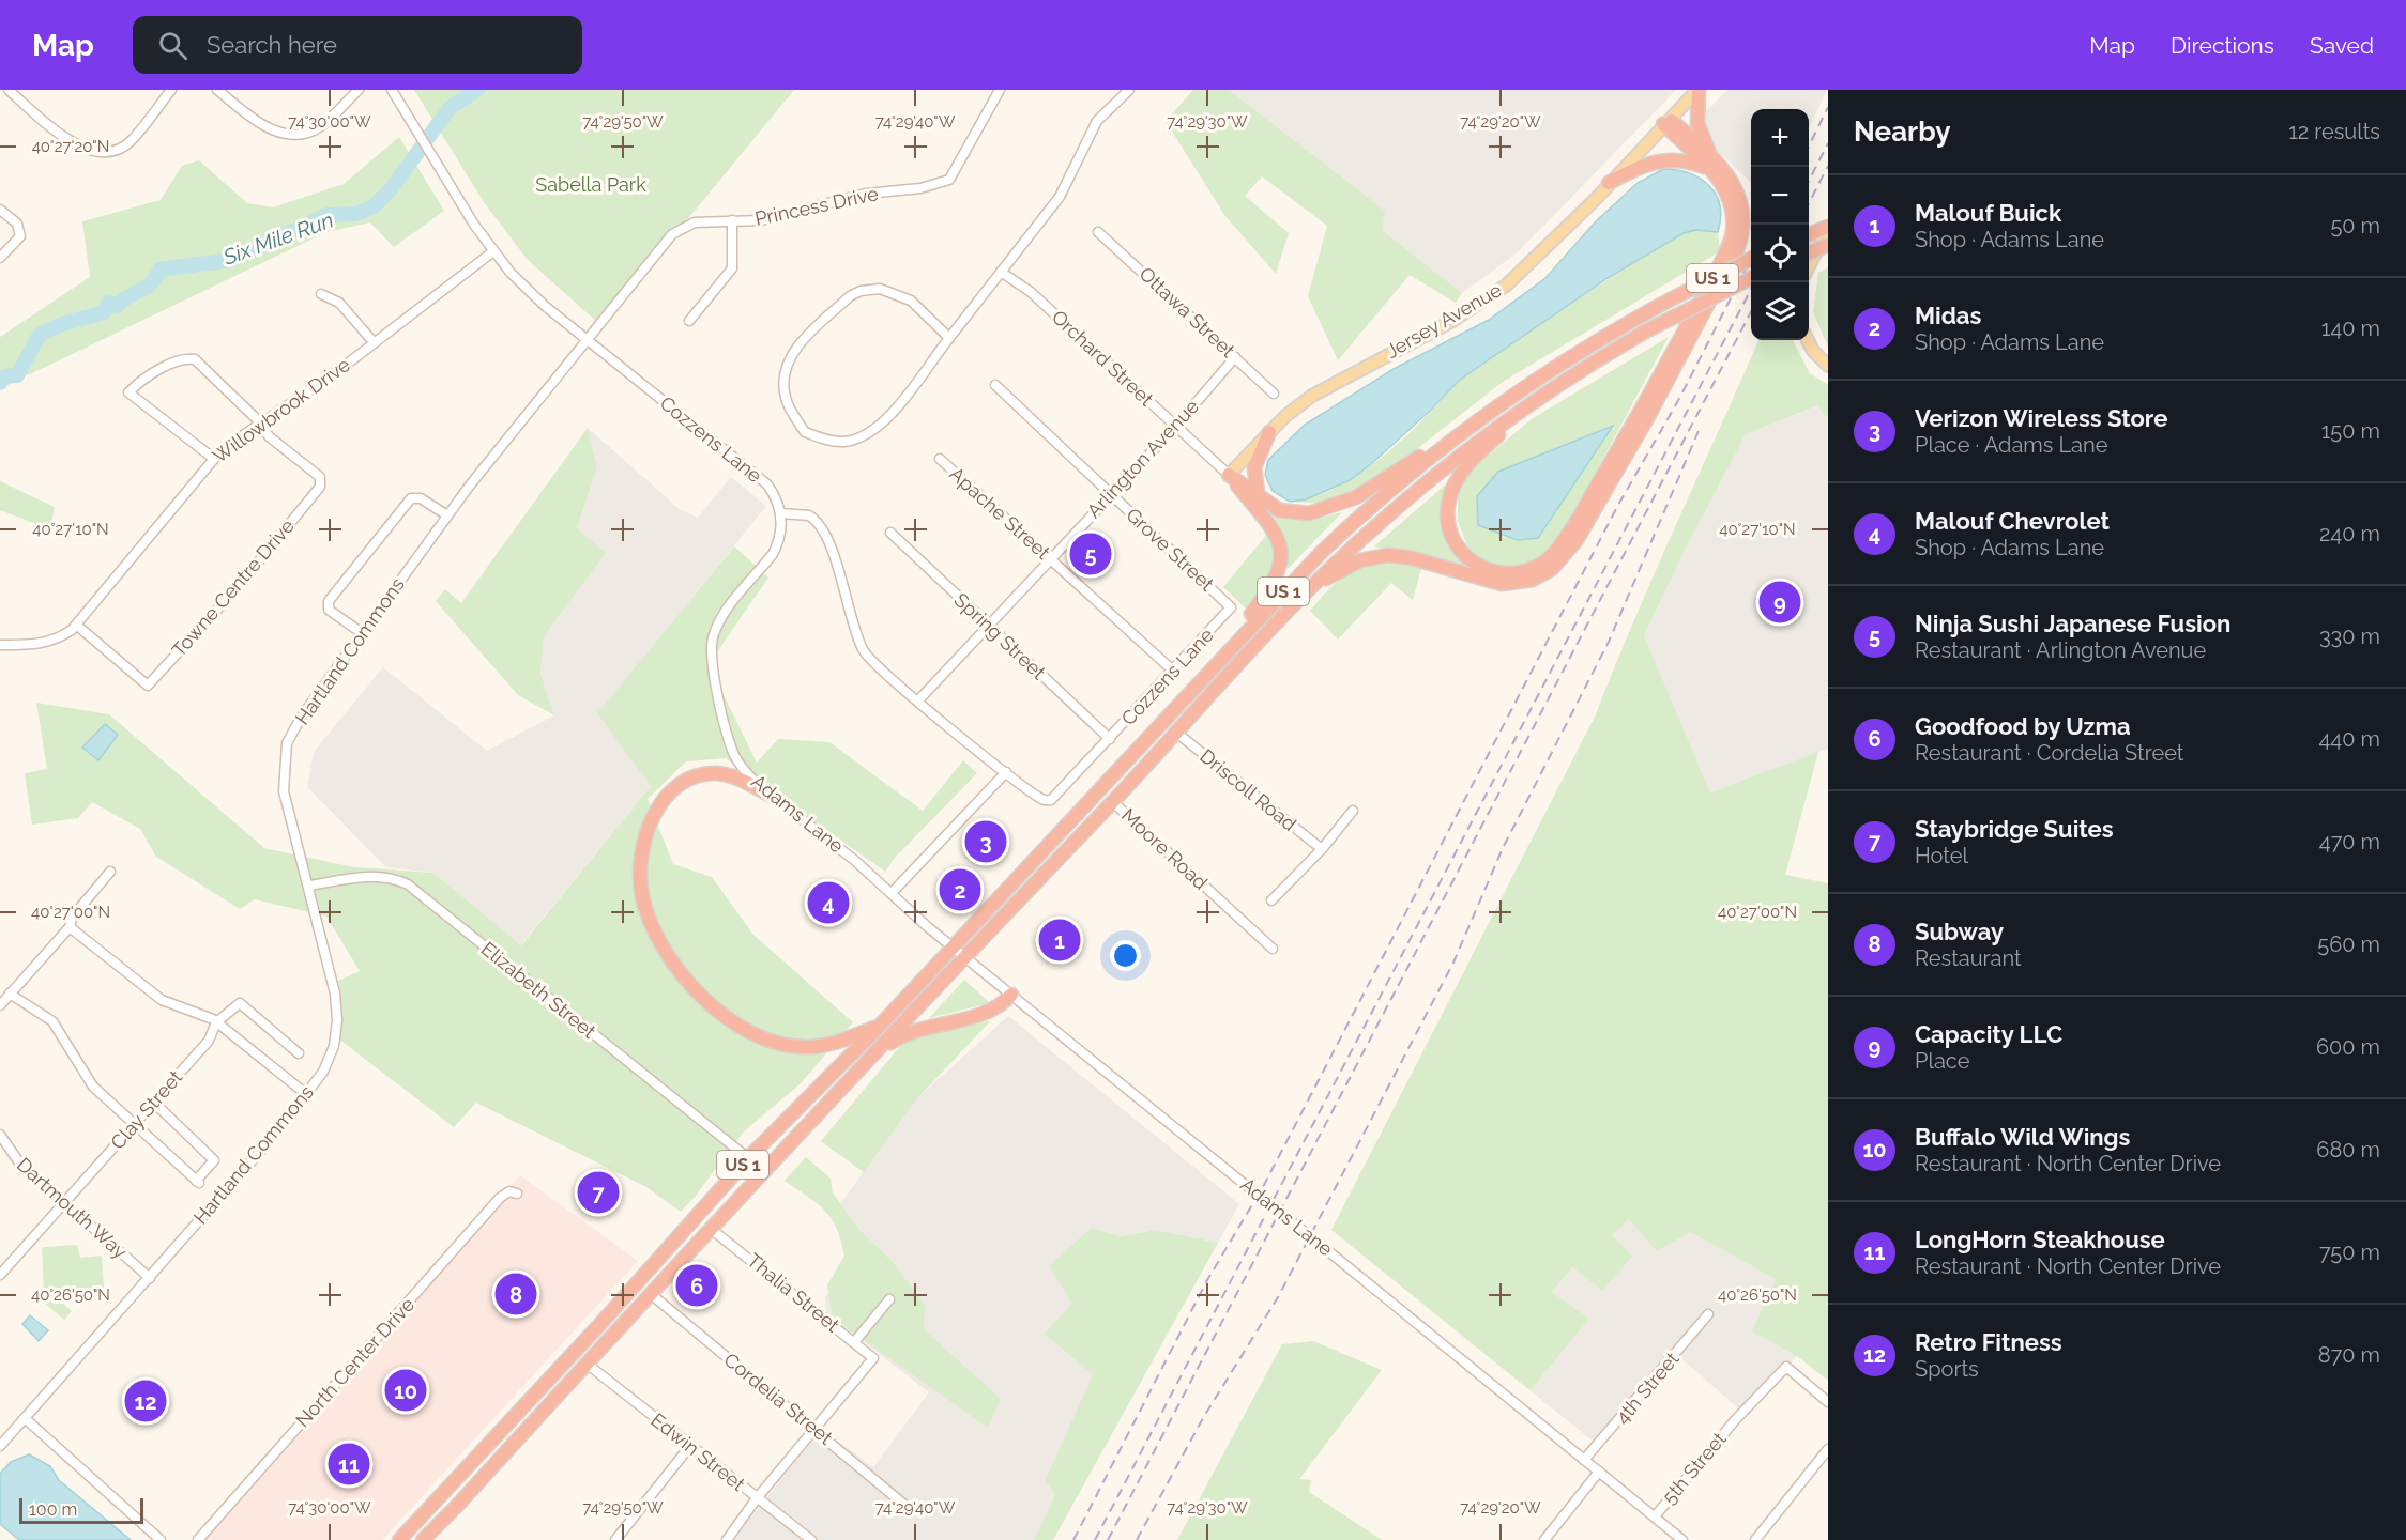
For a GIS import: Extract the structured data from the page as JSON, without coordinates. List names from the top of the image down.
{
  "streets": {
    "highway": ["US 1"],
    "main road": ["Jersey Avenue"],
    "street": [
      "Princess Drive",
      "Ottawa Street",
      "Orchard Street",
      "Willowbrook Drive",
      "Cozzens Lane",
      "Arlington Avenue",
      "Apache Street",
      "Grove Street",
      "Towne Centre Drive",
      "Spring Street",
      "Hartland Commons",
      "Driscoll Road",
      "Adams Lane",
      "Moore Road",
      "Elizabeth Street",
      "Clay Street",
      "Dartmouth Way",
      "Thalia Street",
      "North Center Drive",
      "4th Street",
      "Cordelia Street",
      "Edwin Street",
      "5th Street"
    ]
  },
  "crossings": [
    ["Princess Drive", "Cozzens Lane"],
    ["Princess Drive", "Hartland Commons"],
    ["US 1", "Driscoll Road"],
    ["US 1", "Adams Lane"],
    ["US 1", "Moore Road"],
    ["US 1", "Elizabeth Street"],
    ["US 1", "Thalia Street"],
    ["US 1", "Cordelia Street"],
    ["US 1", "Edwin Street"],
    ["Ottawa Street", "Arlington Avenue"],
    ["Jersey Avenue", "Orchard Street"],
    ["Orchard Street", "Arlington Avenue"],
    ["Willowbrook Drive", "Cozzens Lane"],
    ["Willowbrook Drive", "Towne Centre Drive"],
    ["Cozzens Lane", "Arlington Avenue"],
    ["Cozzens Lane", "Apache Street"],
    ["Cozzens Lane", "Grove Street"],
    ["Cozzens Lane", "Spring Street"],
    ["Cozzens Lane", "Hartland Commons"],
    ["Cozzens Lane", "Adams Lane"],
    ["Arlington Avenue", "Apache Street"],
    ["Arlington Avenue", "Grove Street"],
    ["Arlington Avenue", "Spring Street"],
    ["Hartland Commons", "Elizabeth Street"],
    ["Hartland Commons", "Dartmouth Way"],
    ["Adams Lane", "4th Street"],
    ["Adams Lane", "5th Street"],
    ["Clay Street", "Dartmouth Way"],
    ["Thalia Street", "Cordelia Street"]
  ],
  "water": ["Six Mile Run"],
  "parks": ["Sabella Park"],
  "scale_bar": "100 m",
  "page": {
    "header": "Map",
    "search": "Search here",
    "nav": ["Map", "Directions", "Saved"],
    "heading": ["Nearby", "12 results"],
    "map_buttons": ["+", "−"],
    "list": [
      {
        "mark": "1",
        "name": "Malouf Buick",
        "note": "Shop · Adams Lane",
        "value": "50 m"
      },
      {
        "mark": "2",
        "name": "Midas",
        "note": "Shop · Adams Lane",
        "value": "140 m"
      },
      {
        "mark": "3",
        "name": "Verizon Wireless Store",
        "note": "Place · Adams Lane",
        "value": "150 m"
      },
      {
        "mark": "4",
        "name": "Malouf Chevrolet",
        "note": "Shop · Adams Lane",
        "value": "240 m"
      },
      {
        "mark": "5",
        "name": "Ninja Sushi Japanese Fusion",
        "note": "Restaurant · Arlington Avenue",
        "value": "330 m"
      },
      {
        "mark": "6",
        "name": "Goodfood by Uzma",
        "note": "Restaurant · Cordelia Street",
        "value": "440 m"
      },
      {
        "mark": "7",
        "name": "Staybridge Suites",
        "note": "Hotel",
        "value": "470 m"
      },
      {
        "mark": "8",
        "name": "Subway",
        "note": "Restaurant",
        "value": "560 m"
      },
      {
        "mark": "9",
        "name": "Capacity LLC",
        "note": "Place",
        "value": "600 m"
      },
      {
        "mark": "10",
        "name": "Buffalo Wild Wings",
        "note": "Restaurant · North Center Drive",
        "value": "680 m"
      },
      {
        "mark": "11",
        "name": "LongHorn Steakhouse",
        "note": "Restaurant · North Center Drive",
        "value": "750 m"
      },
      {
        "mark": "12",
        "name": "Retro Fitness",
        "note": "Sports",
        "value": "870 m"
      }
    ],
    "pins": [
      "5",
      "9",
      "3",
      "2",
      "4",
      "1",
      "7",
      "6",
      "8",
      "10",
      "12",
      "11"
    ],
    "scale": "100 m"
  },
  "coordinates": [
    "74°30'00\"W",
    "74°29'50\"W",
    "74°29'40\"W",
    "74°29'30\"W",
    "74°29'20\"W",
    "40°27'20\"N",
    "40°27'10\"N",
    "40°27'00\"N",
    "40°26'50\"N"
  ]
}
